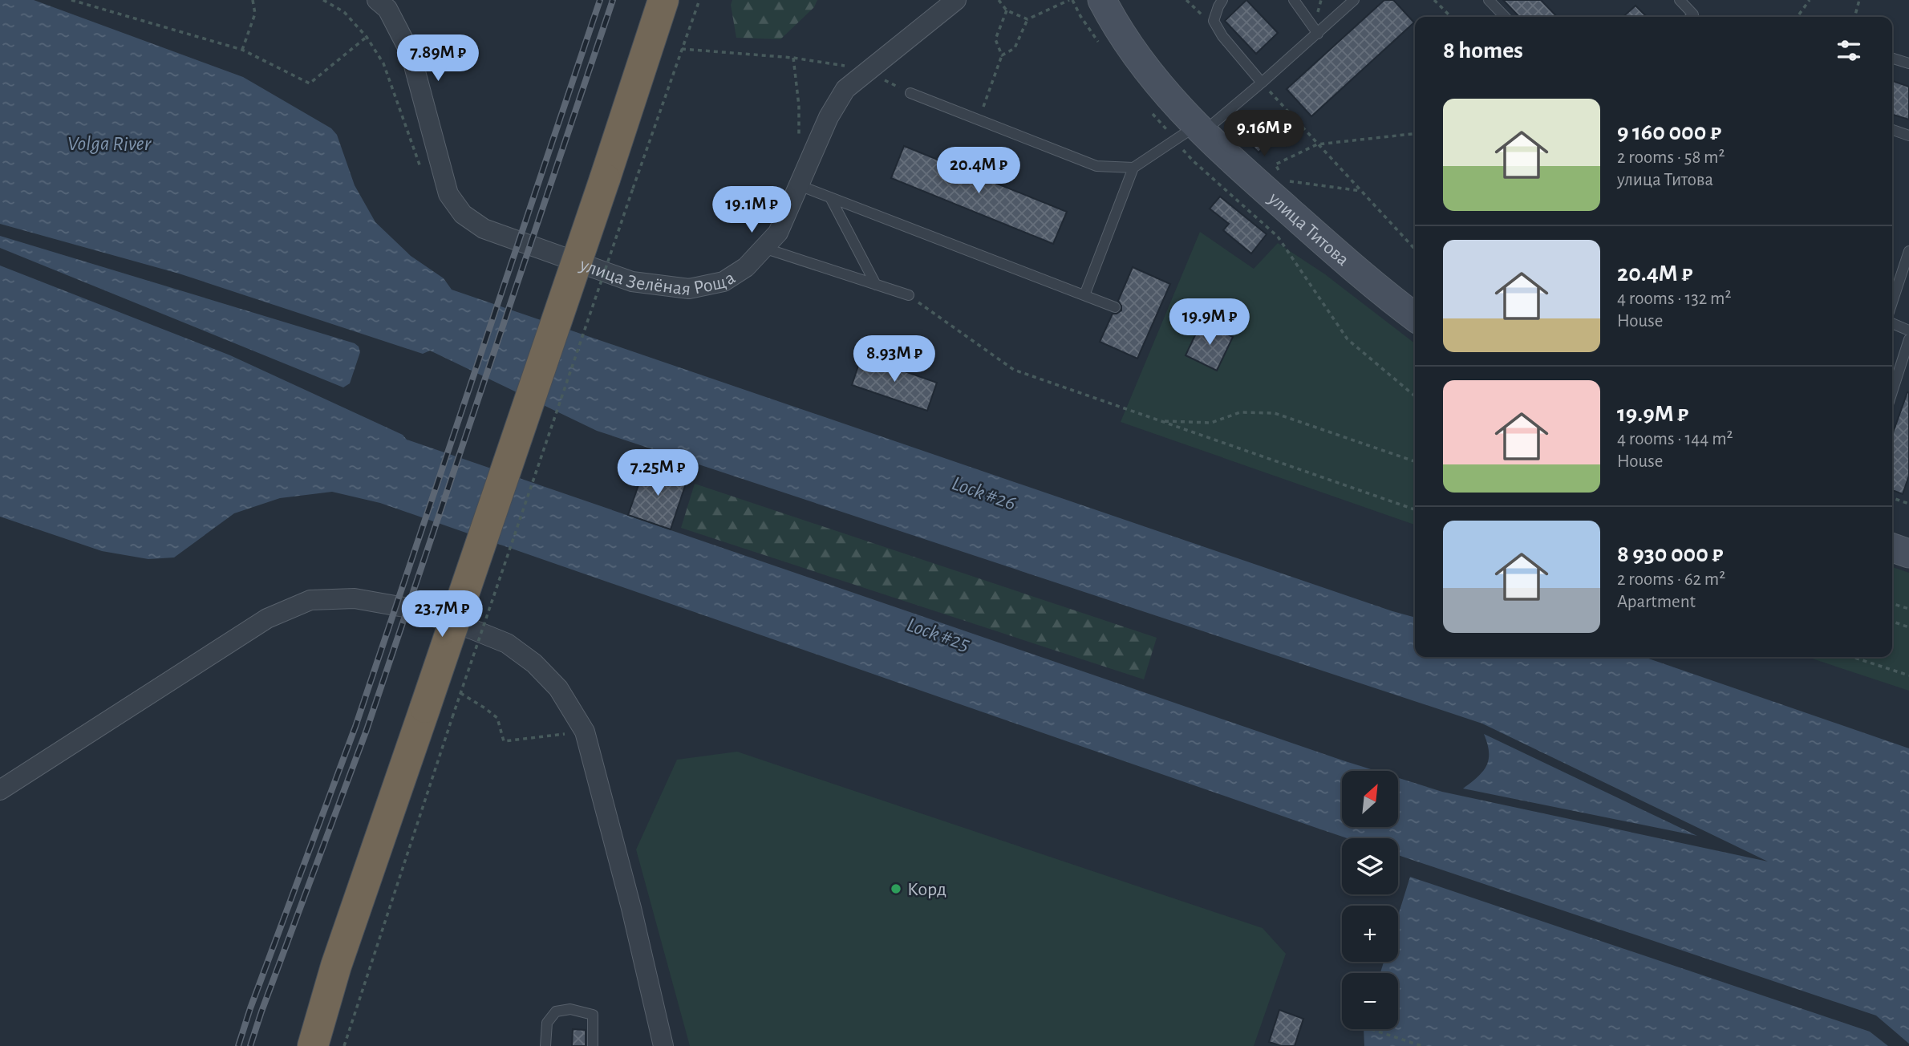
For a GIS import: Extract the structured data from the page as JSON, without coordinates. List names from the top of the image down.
{
  "streets": {
    "main road": ["улица Титова"],
    "street": ["улица Зелёная Роща"]
  },
  "water": ["Volga River", "Lock #26", "Lock #25"],
  "places": ["Корд"],
  "north": "top right",
  "page": {
    "heading": "8 homes",
    "price": [
      "7.89M ₽",
      "9.16M ₽",
      "20.4M ₽",
      "19.1M ₽",
      "19.9M ₽",
      "8.93M ₽",
      "7.25M ₽",
      "23.7M ₽"
    ],
    "list": [
      {
        "name": "9 160 000 ₽",
        "note": "2 rooms · 58 m² · улица Титова"
      },
      {
        "name": "20.4M ₽",
        "note": "4 rooms · 132 m² · House"
      },
      {
        "name": "19.9M ₽",
        "note": "4 rooms · 144 m² · House"
      },
      {
        "name": "8 930 000 ₽",
        "note": "2 rooms · 62 m² · Apartment"
      }
    ],
    "map_buttons": ["+", "−"]
  }
}
